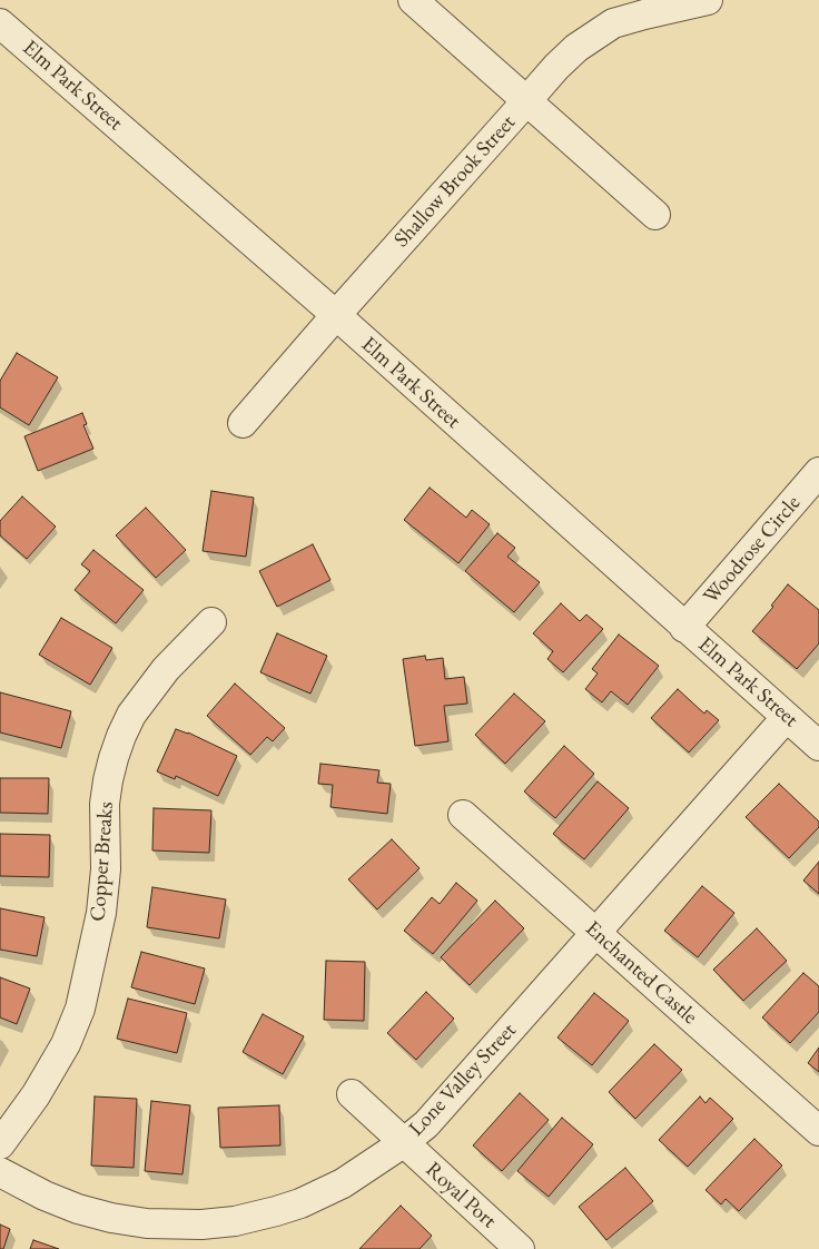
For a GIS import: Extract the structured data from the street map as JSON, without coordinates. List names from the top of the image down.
{
  "streets": {
    "street": [
      "Elm Park Street",
      "Shallow Brook Street",
      "Woodrose Circle",
      "Copper Breaks",
      "Enchanted Castle",
      "Lone Valley Street",
      "Royal Port"
    ]
  },
  "crossings": [
    ["Elm Park Street", "Shallow Brook Street"],
    ["Elm Park Street", "Woodrose Circle"],
    ["Elm Park Street", "Lone Valley Street"],
    ["Enchanted Castle", "Lone Valley Street"],
    ["Lone Valley Street", "Royal Port"]
  ]
}
